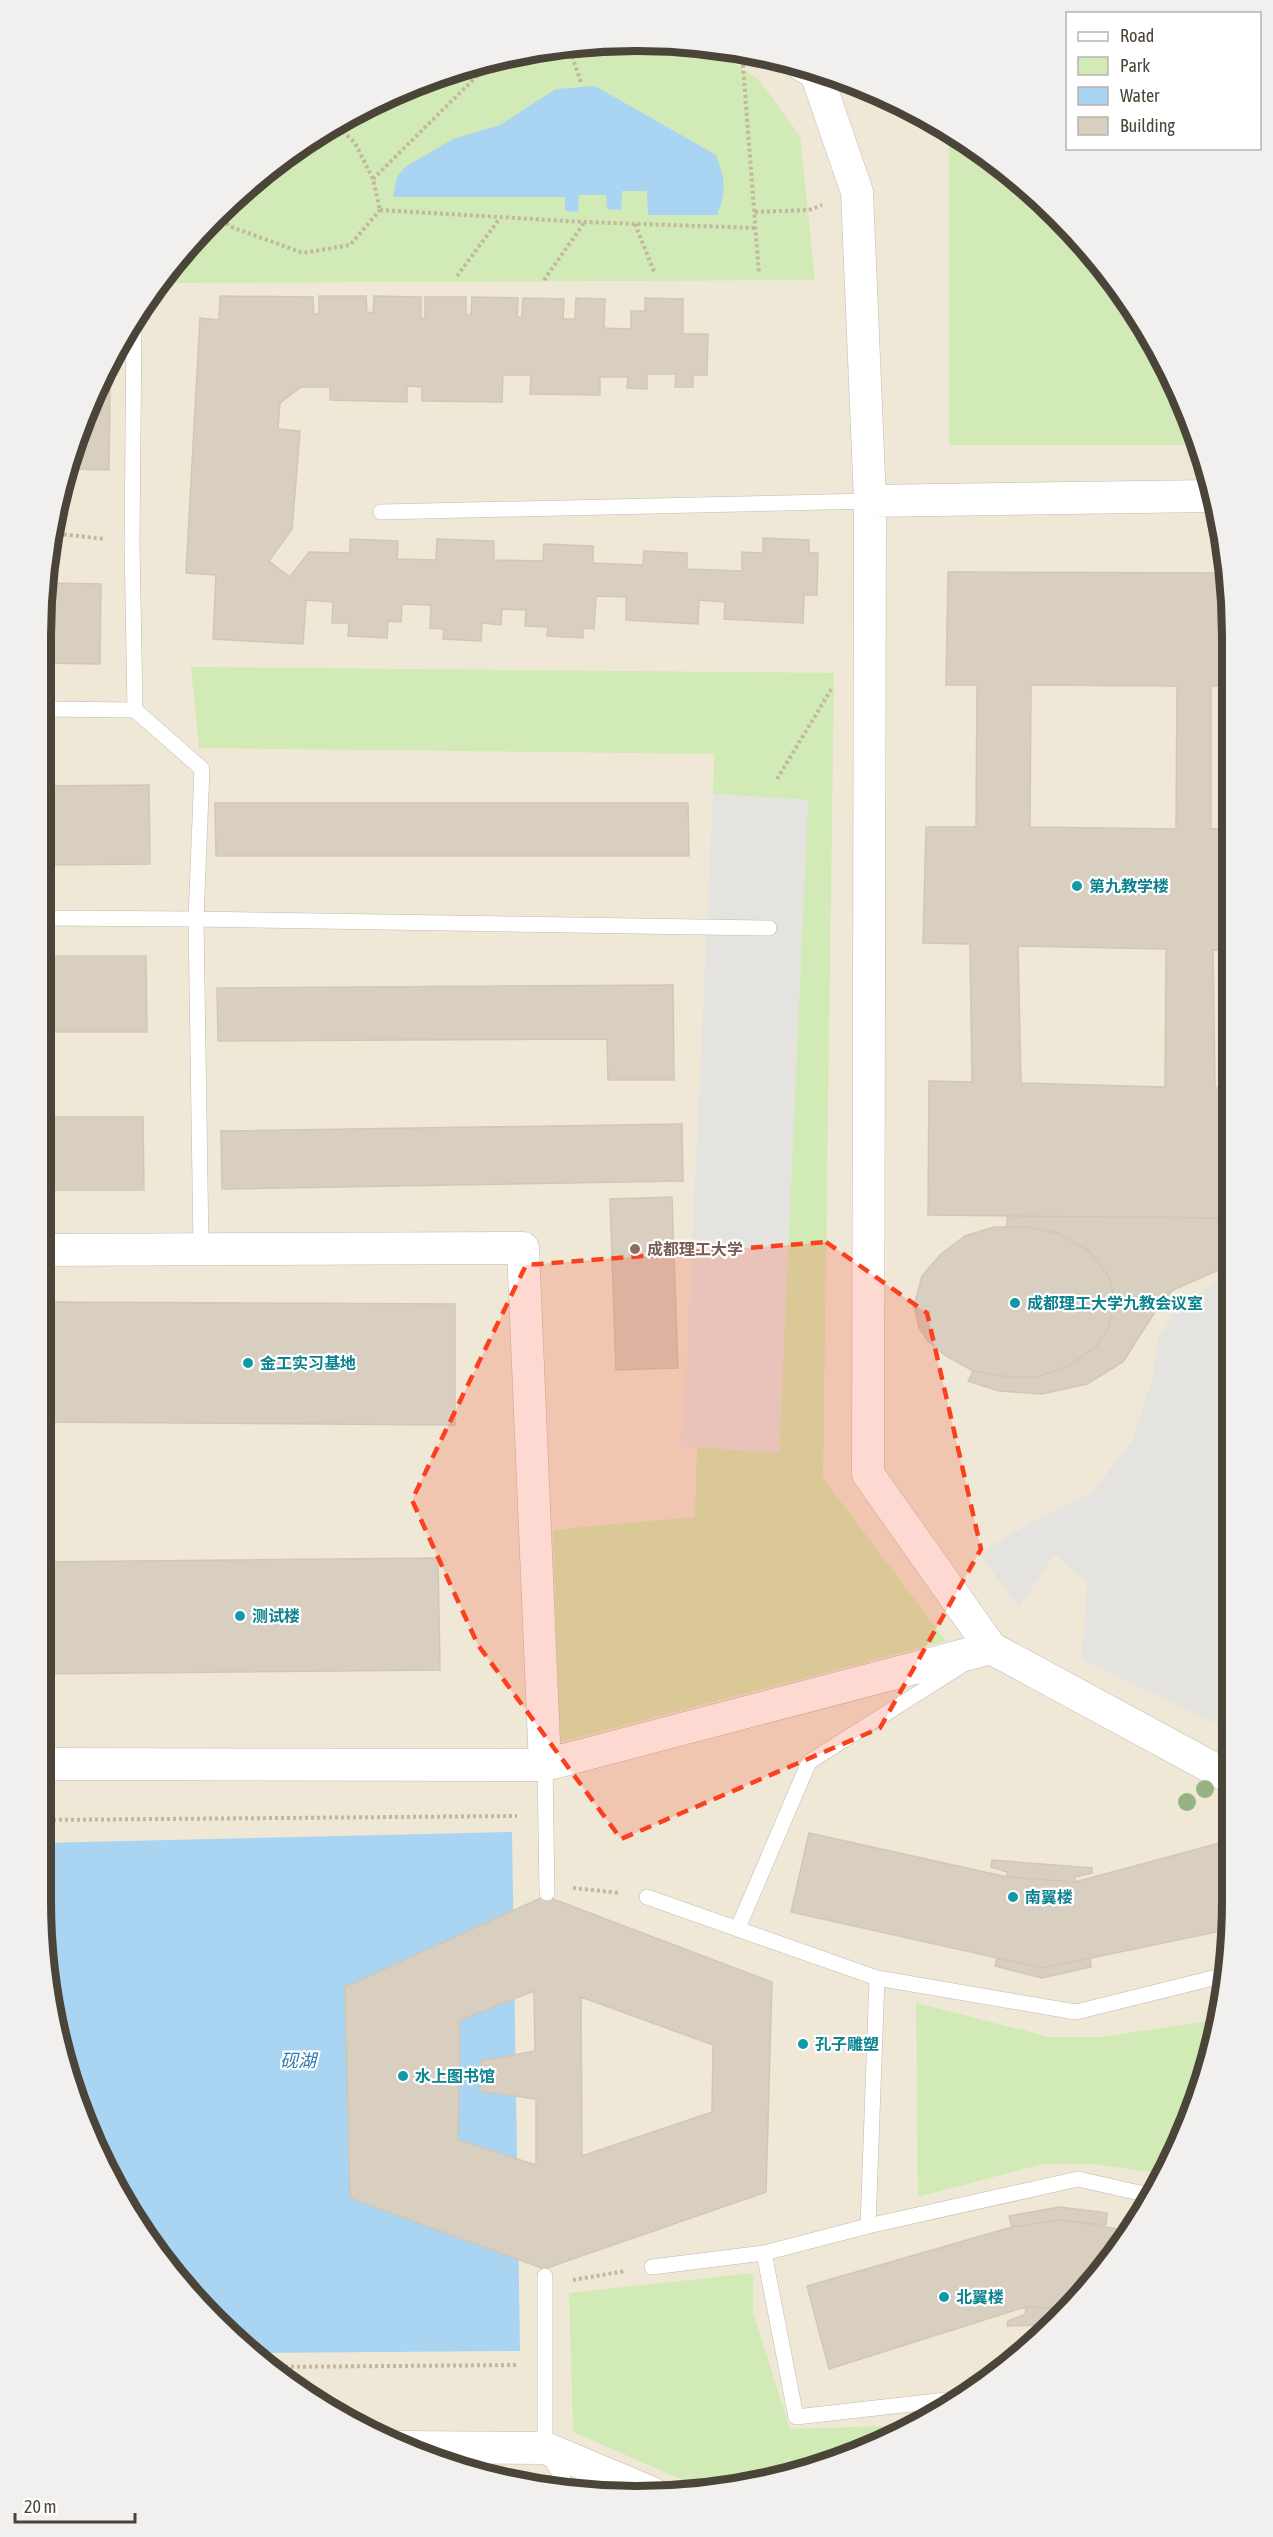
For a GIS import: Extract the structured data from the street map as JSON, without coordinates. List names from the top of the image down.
{
  "water": ["砚湖"],
  "places": [
    "第九教学楼",
    "成都理工大学",
    "成都理工大学九教会议室",
    "金工实习基地",
    "测试楼",
    "南翼楼",
    "孔子雕塑",
    "水上图书馆",
    "北翼楼"
  ],
  "legend": [
    "Road",
    "Park",
    "Water",
    "Building"
  ],
  "scale_bar": "20 m"
}
